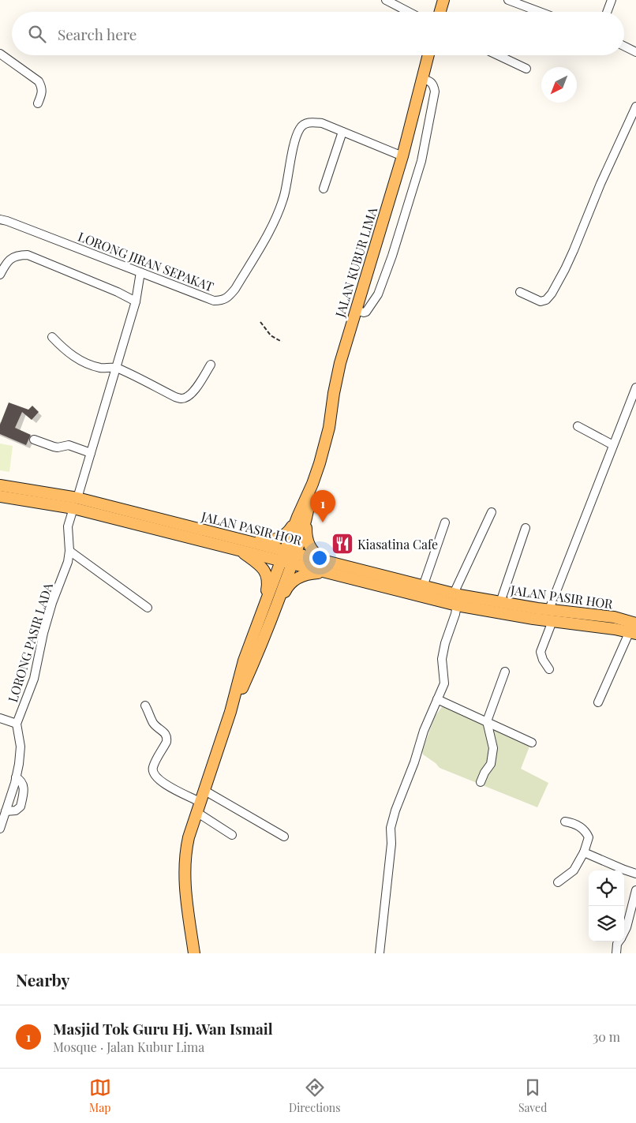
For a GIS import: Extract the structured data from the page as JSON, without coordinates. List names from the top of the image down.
{
  "streets": {
    "main road": ["JALAN KUBUR LIMA", "JALAN PASIR HOR"],
    "street": ["LORONG JIRAN SEPAKAT", "LORONG PASIR LADA"]
  },
  "crossings": [
    ["LORONG JIRAN SEPAKAT", "JALAN KUBUR LIMA"],
    ["LORONG JIRAN SEPAKAT", "LORONG PASIR LADA"],
    ["JALAN KUBUR LIMA", "JALAN PASIR HOR"],
    ["JALAN PASIR HOR", "LORONG PASIR LADA"]
  ],
  "places": {
    "restaurant": ["Kiasatina Cafe"]
  },
  "north": "bottom left",
  "page": {
    "search": "Search here",
    "pins": "1",
    "heading": "Nearby",
    "list": [
      {
        "mark": "1",
        "name": "Masjid Tok Guru Hj. Wan Ismail",
        "note": "Mosque · Jalan Kubur Lima",
        "value": "30 m"
      }
    ],
    "nav": ["Map", "Directions", "Saved"]
  }
}
